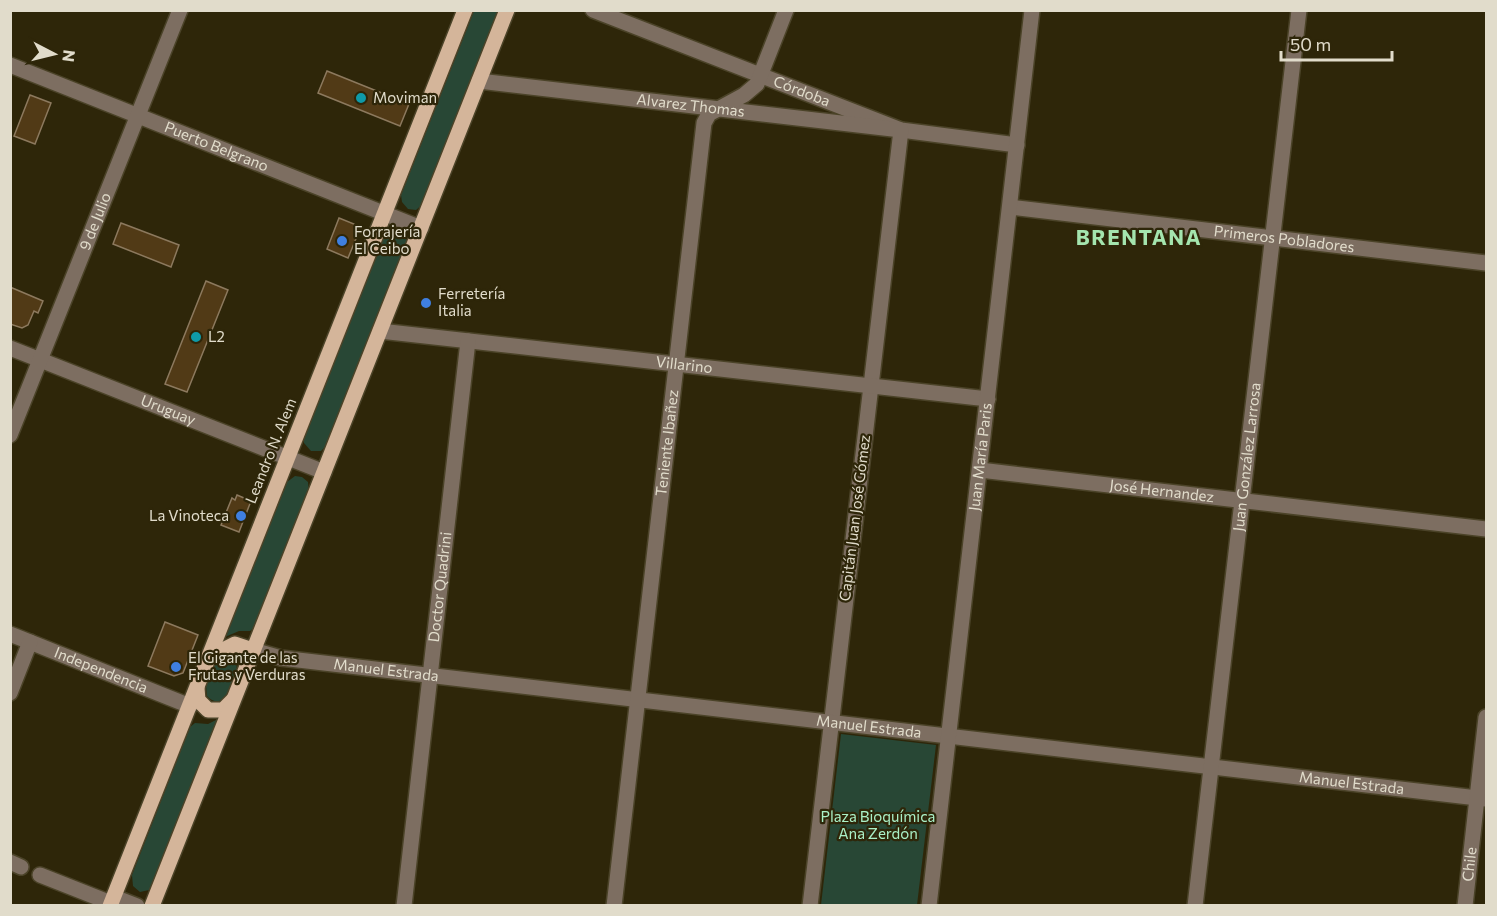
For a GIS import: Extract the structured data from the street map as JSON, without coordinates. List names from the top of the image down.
{
  "streets": {
    "main road": ["Leandro N. Alem"],
    "street": [
      "Córdoba",
      "Alvarez Thomas",
      "Puerto Belgrano",
      "9 de Julio",
      "Primeros Pobladores",
      "Villarino",
      "Uruguay",
      "Teniente Ibañez",
      "Juan María Paris",
      "Juan González Larrosa",
      "José Hernandez",
      "Capitán Juan José Gómez",
      "Doctor Quadrini",
      "Independencia",
      "Manuel Estrada",
      "Chile"
    ]
  },
  "crossings": [
    ["Córdoba", "Alvarez Thomas"],
    ["Córdoba", "Juan María Paris"],
    ["Córdoba", "Capitán Juan José Gómez"],
    ["Alvarez Thomas", "Teniente Ibañez"],
    ["Alvarez Thomas", "Capitán Juan José Gómez"],
    ["Puerto Belgrano", "9 de Julio"],
    ["Puerto Belgrano", "Leandro N. Alem"],
    ["9 de Julio", "Uruguay"],
    ["Primeros Pobladores", "Juan María Paris"],
    ["Primeros Pobladores", "Juan González Larrosa"],
    ["Villarino", "Teniente Ibañez"],
    ["Villarino", "Juan María Paris"],
    ["Villarino", "Capitán Juan José Gómez"],
    ["Villarino", "Doctor Quadrini"],
    ["Uruguay", "Leandro N. Alem"],
    ["Teniente Ibañez", "Manuel Estrada"],
    ["Leandro N. Alem", "Independencia"],
    ["Juan María Paris", "José Hernandez"],
    ["Juan María Paris", "Manuel Estrada"],
    ["Juan González Larrosa", "José Hernandez"],
    ["Juan González Larrosa", "Manuel Estrada"],
    ["Capitán Juan José Gómez", "Manuel Estrada"],
    ["Doctor Quadrini", "Manuel Estrada"],
    ["Manuel Estrada", "Chile"]
  ],
  "districts": ["BRENTANA"],
  "parks": ["Plaza Bioquímica Ana Zerdón"],
  "places": [
    "Moviman",
    "Forrajería El Ceibo",
    "Ferretería Italia",
    "L2",
    "La Vinoteca",
    "El Gigante de las Frutas y Verduras"
  ],
  "scale_bar": "50 m",
  "north": "right"
}
